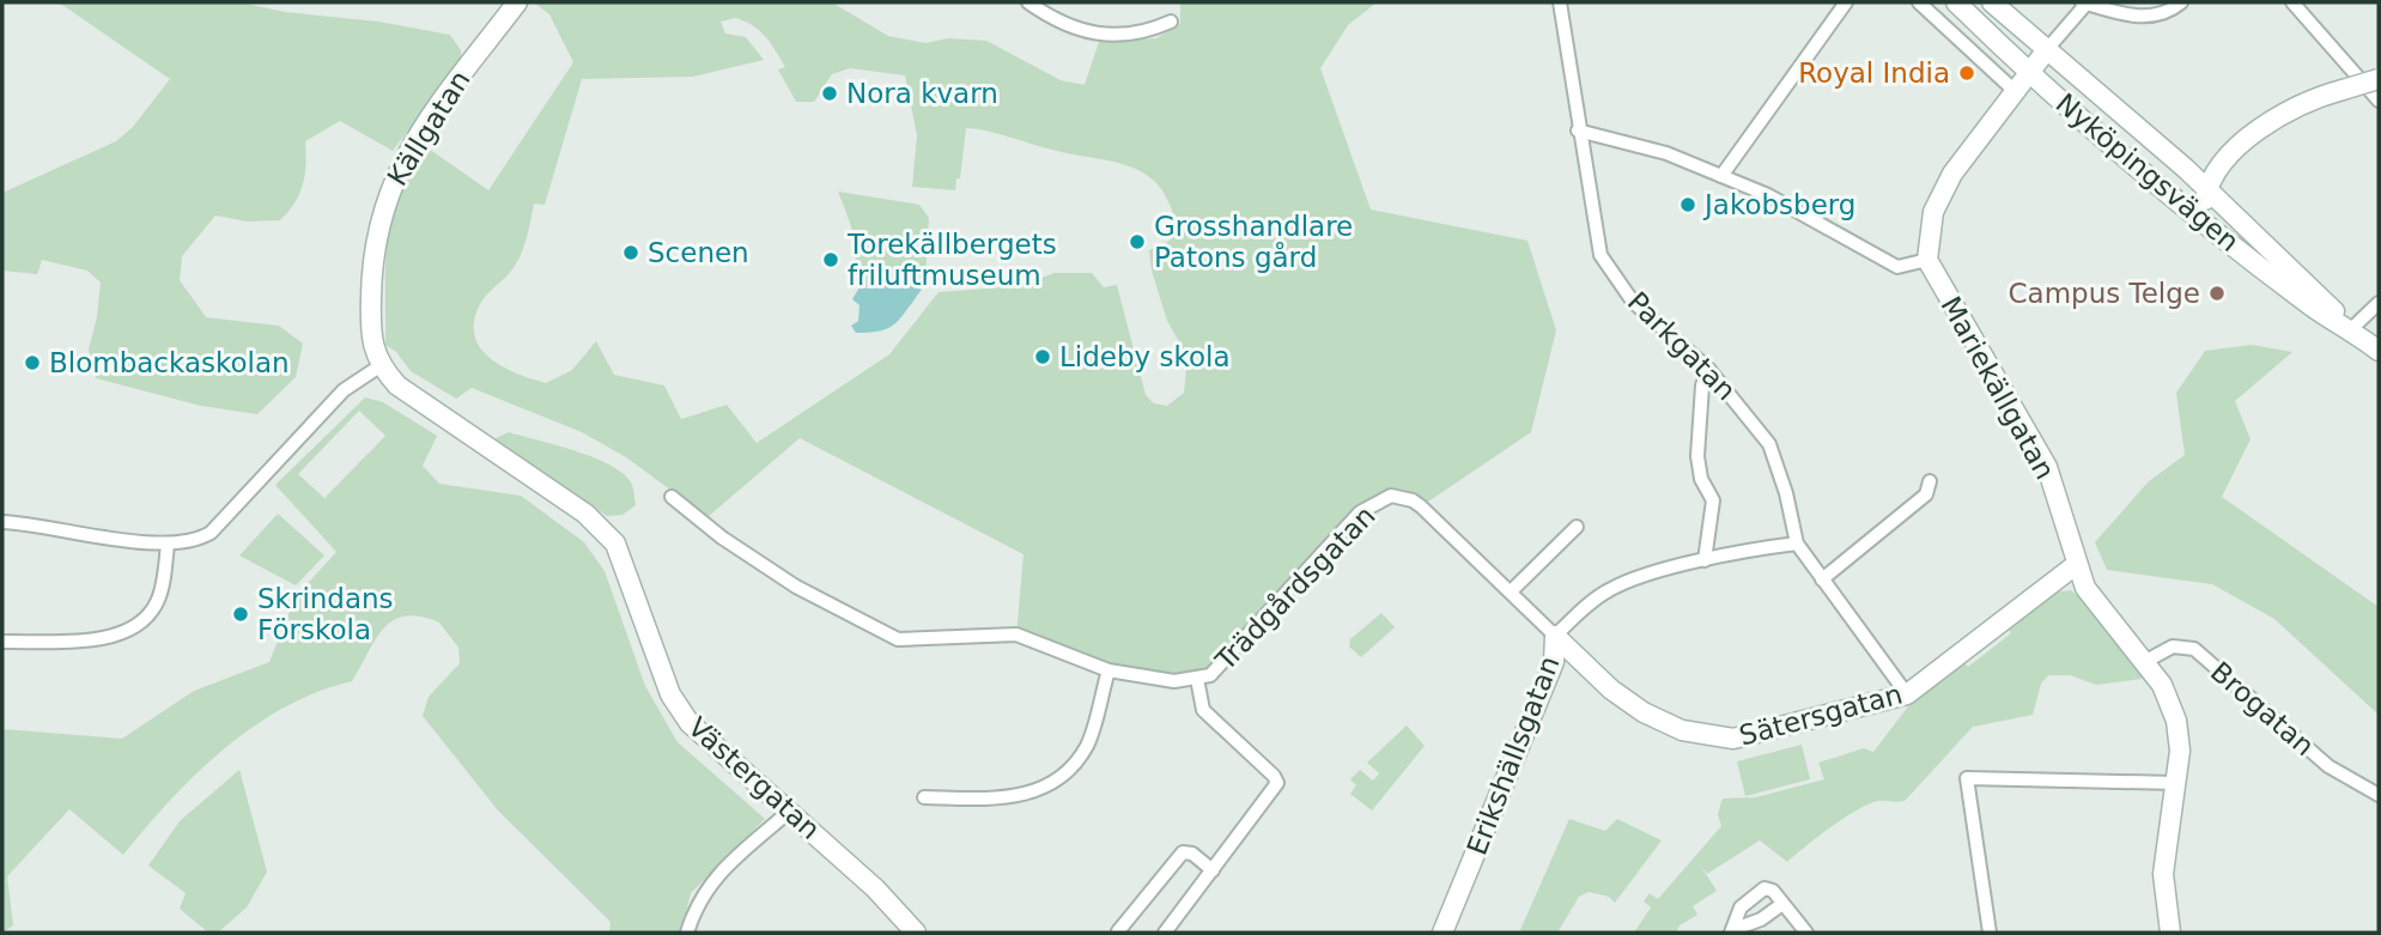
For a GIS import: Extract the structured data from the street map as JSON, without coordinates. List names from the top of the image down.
{
  "streets": {
    "street": [
      "Källgatan",
      "Nyköpingsvägen",
      "Parkgatan",
      "Mariekällgatan",
      "Trädgårdsgatan",
      "Brogatan",
      "Sätersgatan",
      "Erikshällsgatan",
      "Västergatan"
    ]
  },
  "crossings": [
    ["Källgatan", "Västergatan"],
    ["Parkgatan", "Sätersgatan"],
    ["Parkgatan", "Erikshällsgatan"],
    ["Mariekällgatan", "Brogatan"],
    ["Mariekällgatan", "Sätersgatan"],
    ["Sätersgatan", "Erikshällsgatan"]
  ],
  "places": [
    "Royal India",
    "Nora kvarn",
    "Jakobsberg",
    "Grosshandlare Patons gård",
    "Scenen",
    "Torekällbergets friluftmuseum",
    "Campus Telge",
    "Lideby skola",
    "Blombackaskolan",
    "Skrindans Förskola"
  ]
}
